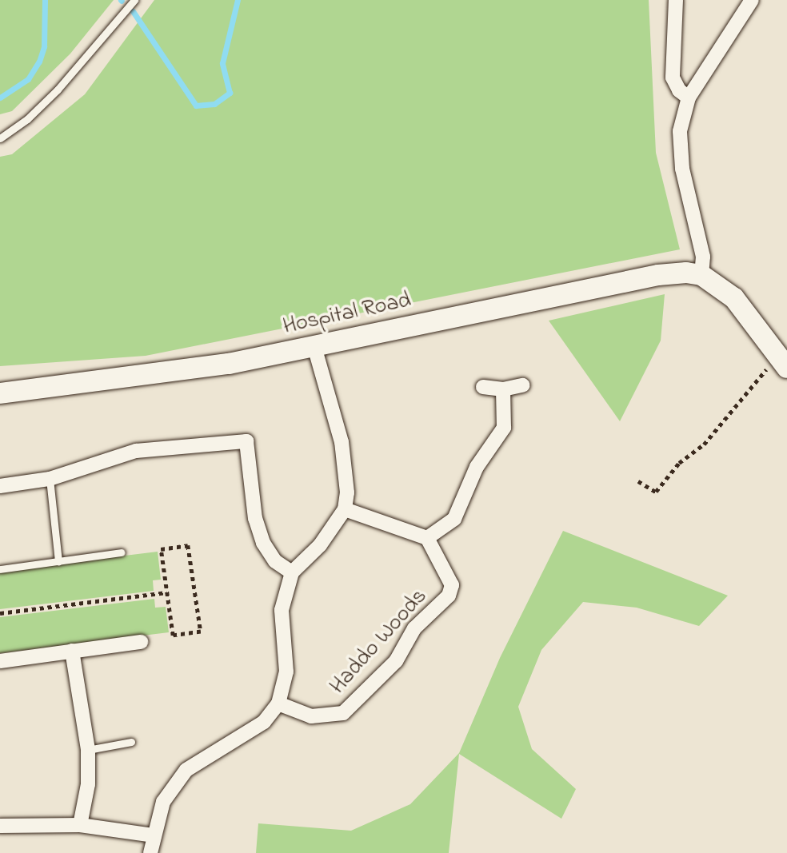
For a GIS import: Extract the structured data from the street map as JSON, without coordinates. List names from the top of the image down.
{
  "streets": {
    "main road": ["Hospital Road"],
    "street": ["Haddo Woods"]
  }
}
